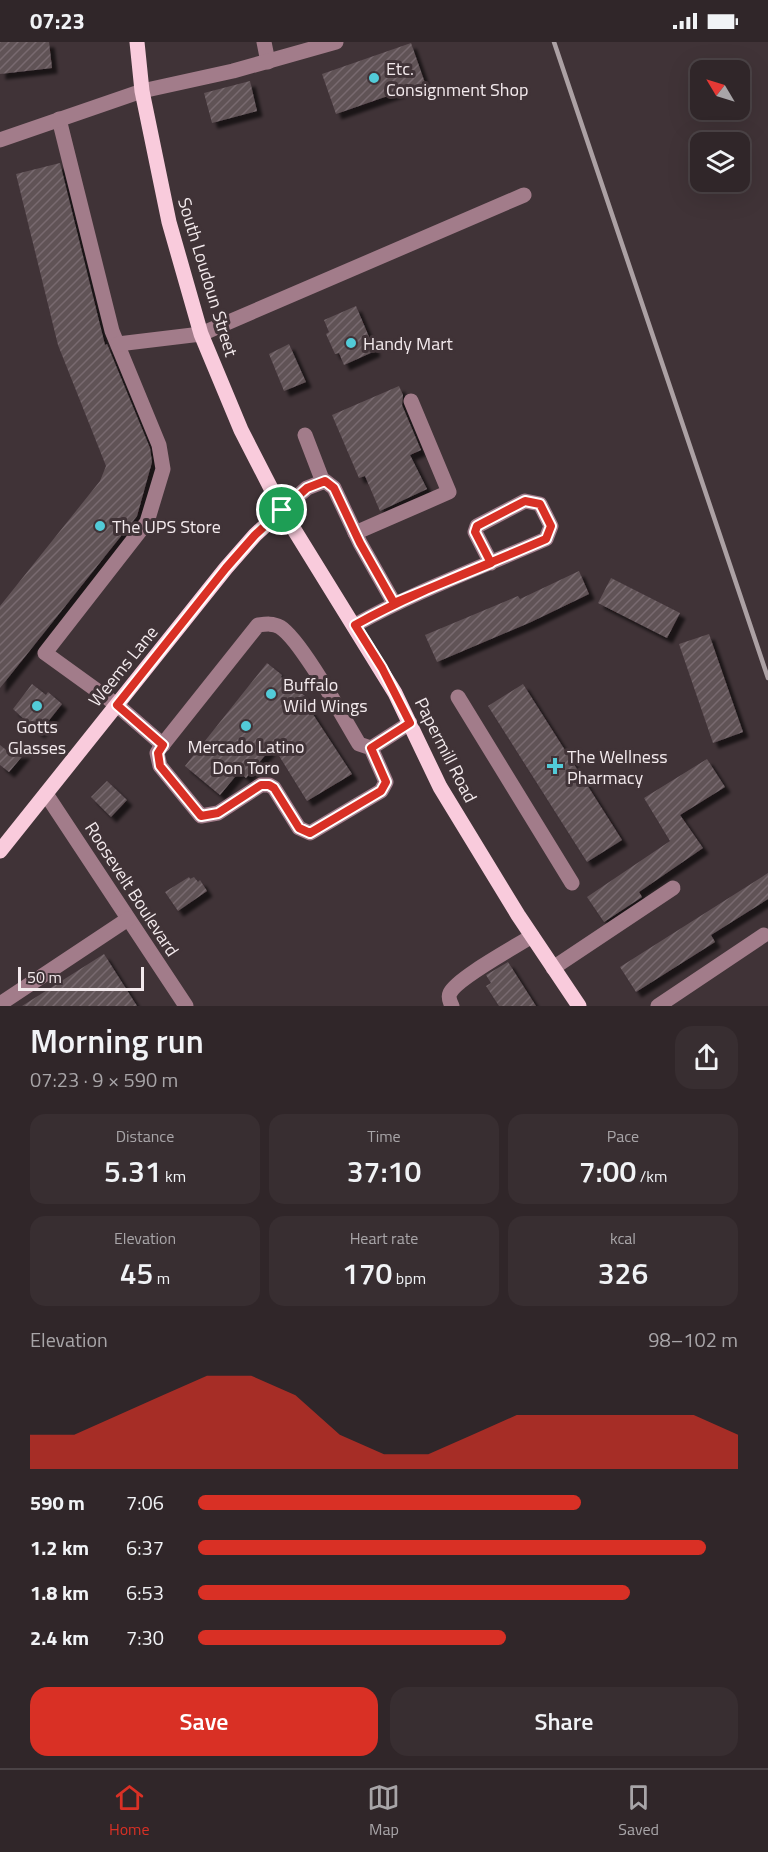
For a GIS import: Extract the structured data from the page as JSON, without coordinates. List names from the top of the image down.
{
  "streets": {
    "main road": ["South Loudoun Street", "Weems Lane", "Papermill Road"],
    "street": ["Roosevelt Boulevard"]
  },
  "crossings": [
    ["South Loudoun Street", "Weems Lane"],
    ["South Loudoun Street", "Papermill Road"],
    ["Weems Lane", "Papermill Road"],
    ["Weems Lane", "Roosevelt Boulevard"]
  ],
  "places": {
    "other": [
      "Etc. Consignment Shop",
      "Handy Mart",
      "The UPS Store",
      "Buffalo Wild Wings",
      "Gotts Glasses",
      "Mercado Latino Don Toro"
    ],
    "health": ["The Wellness Pharmacy"]
  },
  "scale_bar": "50 m",
  "north": "top left",
  "page": {
    "status": "07:23",
    "scale": "50 m",
    "heading": ["Morning run", "07:23 · 9 × 590 m"],
    "stats": [
      ["Distance", "5.31 km"],
      ["Time", "37:10"],
      ["Pace", "7:00 /km"],
      ["Elevation", "45 m"],
      ["Heart rate", "170 bpm"],
      ["kcal", "326"]
    ],
    "chart": ["Elevation", "98–102 m"],
    "list": [
      {
        "name": "590 m",
        "note": "7:06"
      },
      {
        "name": "1.2 km",
        "note": "6:37"
      },
      {
        "name": "1.8 km",
        "note": "6:53"
      },
      {
        "name": "2.4 km",
        "note": "7:30"
      }
    ],
    "buttons": ["Save", "Share"],
    "tabs": ["Home", "Map", "Saved"]
  }
}
